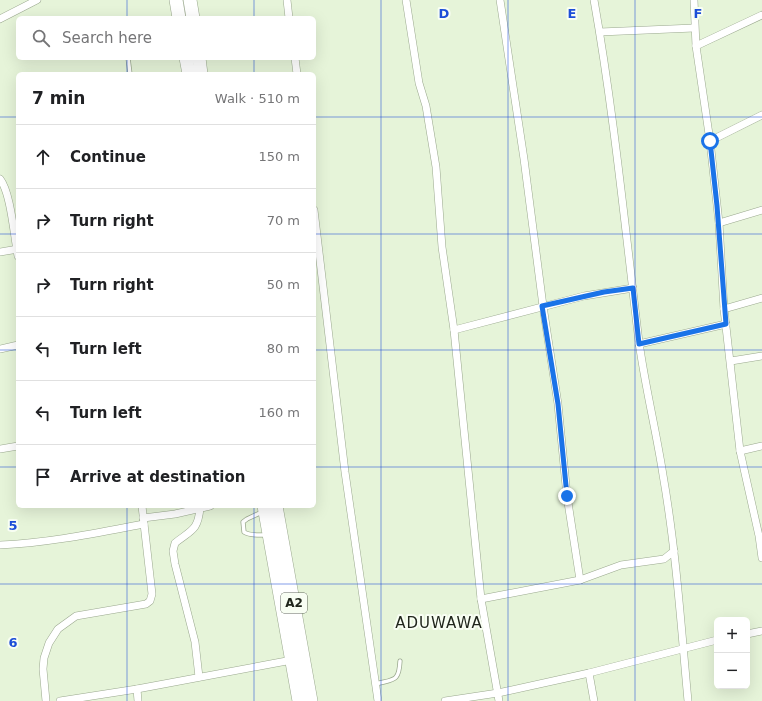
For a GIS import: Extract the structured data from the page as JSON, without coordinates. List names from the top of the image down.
{
  "streets": {
    "highway": ["A2"]
  },
  "districts": ["ADUWAWA"],
  "page": {
    "search": "Search here",
    "heading": ["7 min", "Walk · 510 m"],
    "list": [
      ["Continue", "150 m"],
      ["Turn right", "70 m"],
      ["Turn right", "50 m"],
      ["Turn left", "80 m"],
      ["Turn left", "160 m"],
      "Arrive at destination"
    ],
    "map_buttons": ["+", "−"]
  },
  "grid": {
    "columns": ["D", "E", "F"],
    "rows": ["5", "6"]
  }
}
